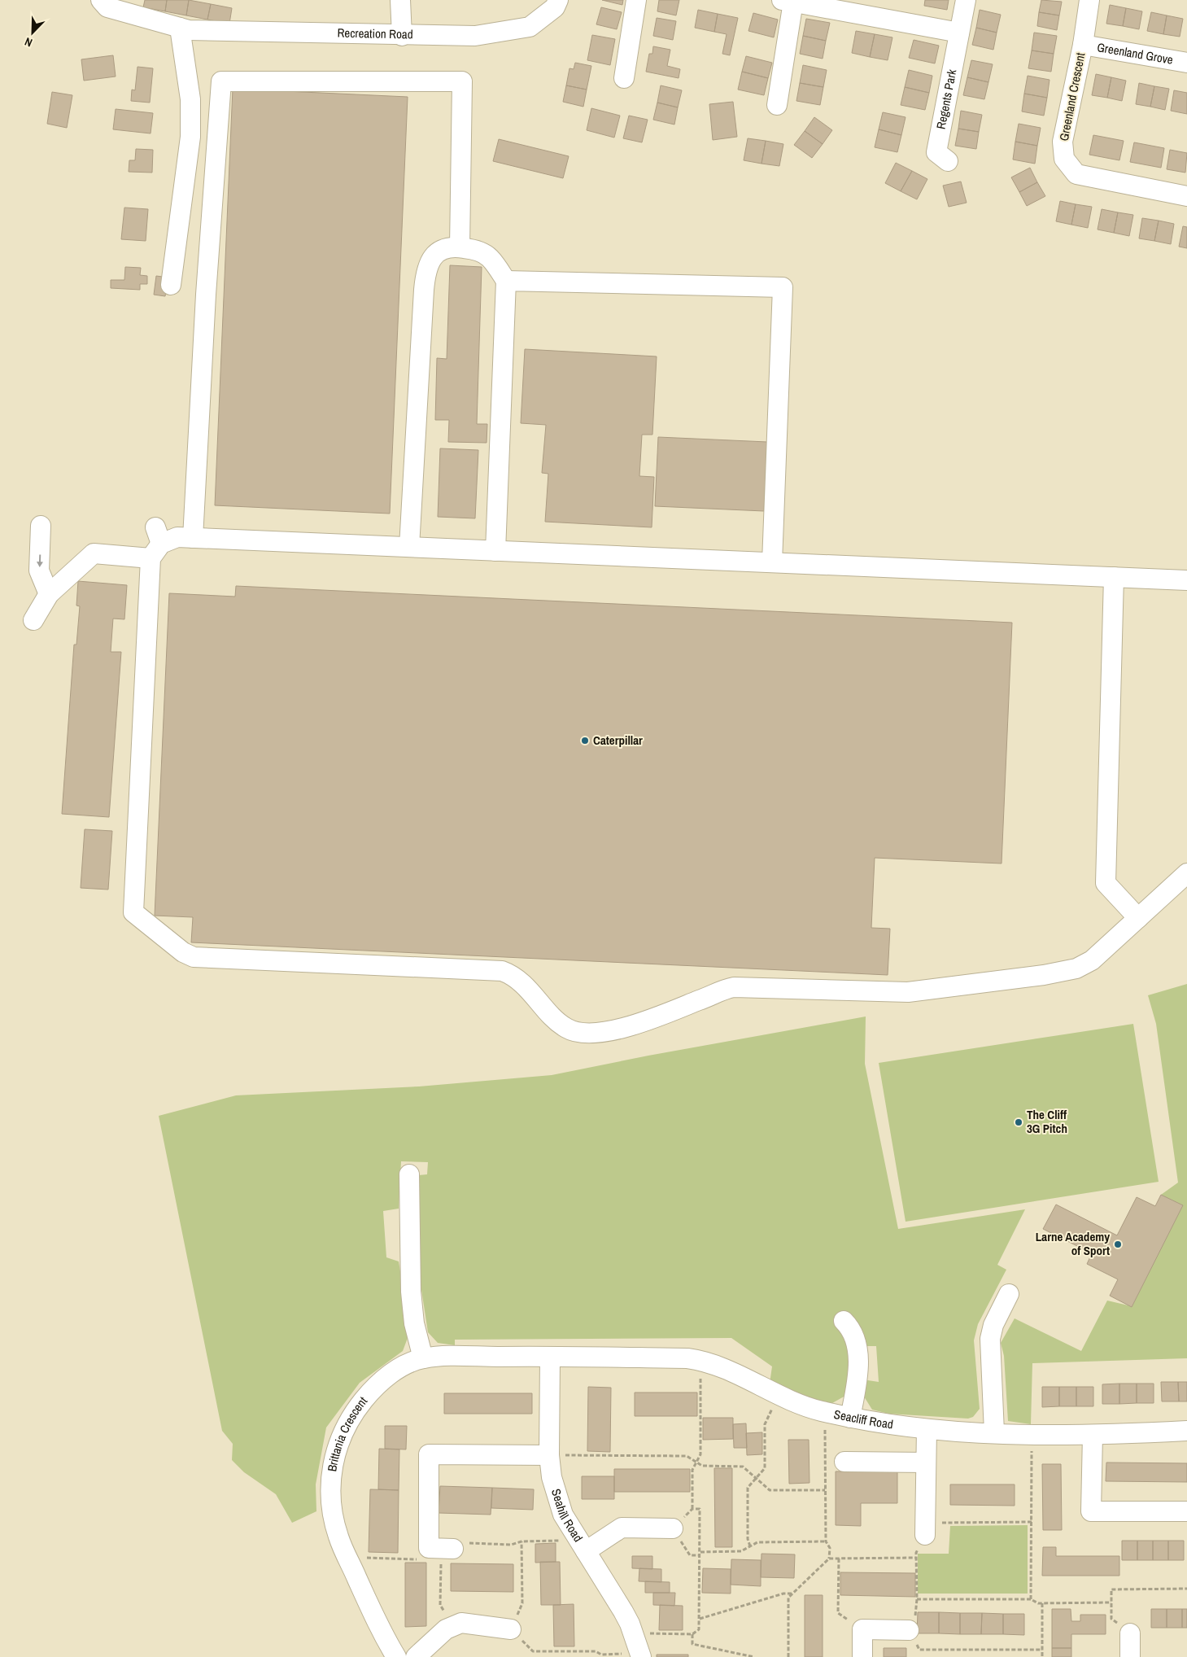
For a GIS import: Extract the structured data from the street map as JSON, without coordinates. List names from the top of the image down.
{
  "streets": {
    "street": [
      "Recreation Road",
      "Greenland Grove",
      "Greenland Crescent",
      "Regents Park",
      "Seacliff Road",
      "Brittania Crescent",
      "Seahill Road"
    ]
  },
  "crossings": [
    ["Greenland Grove", "Greenland Crescent"],
    ["Seacliff Road", "Brittania Crescent"],
    ["Seacliff Road", "Seahill Road"],
    ["Brittania Crescent", "Seahill Road"]
  ],
  "places": ["Caterpillar", "The Cliff 3G Pitch", "Larne Academy of Sport"],
  "north": "bottom left"
}
